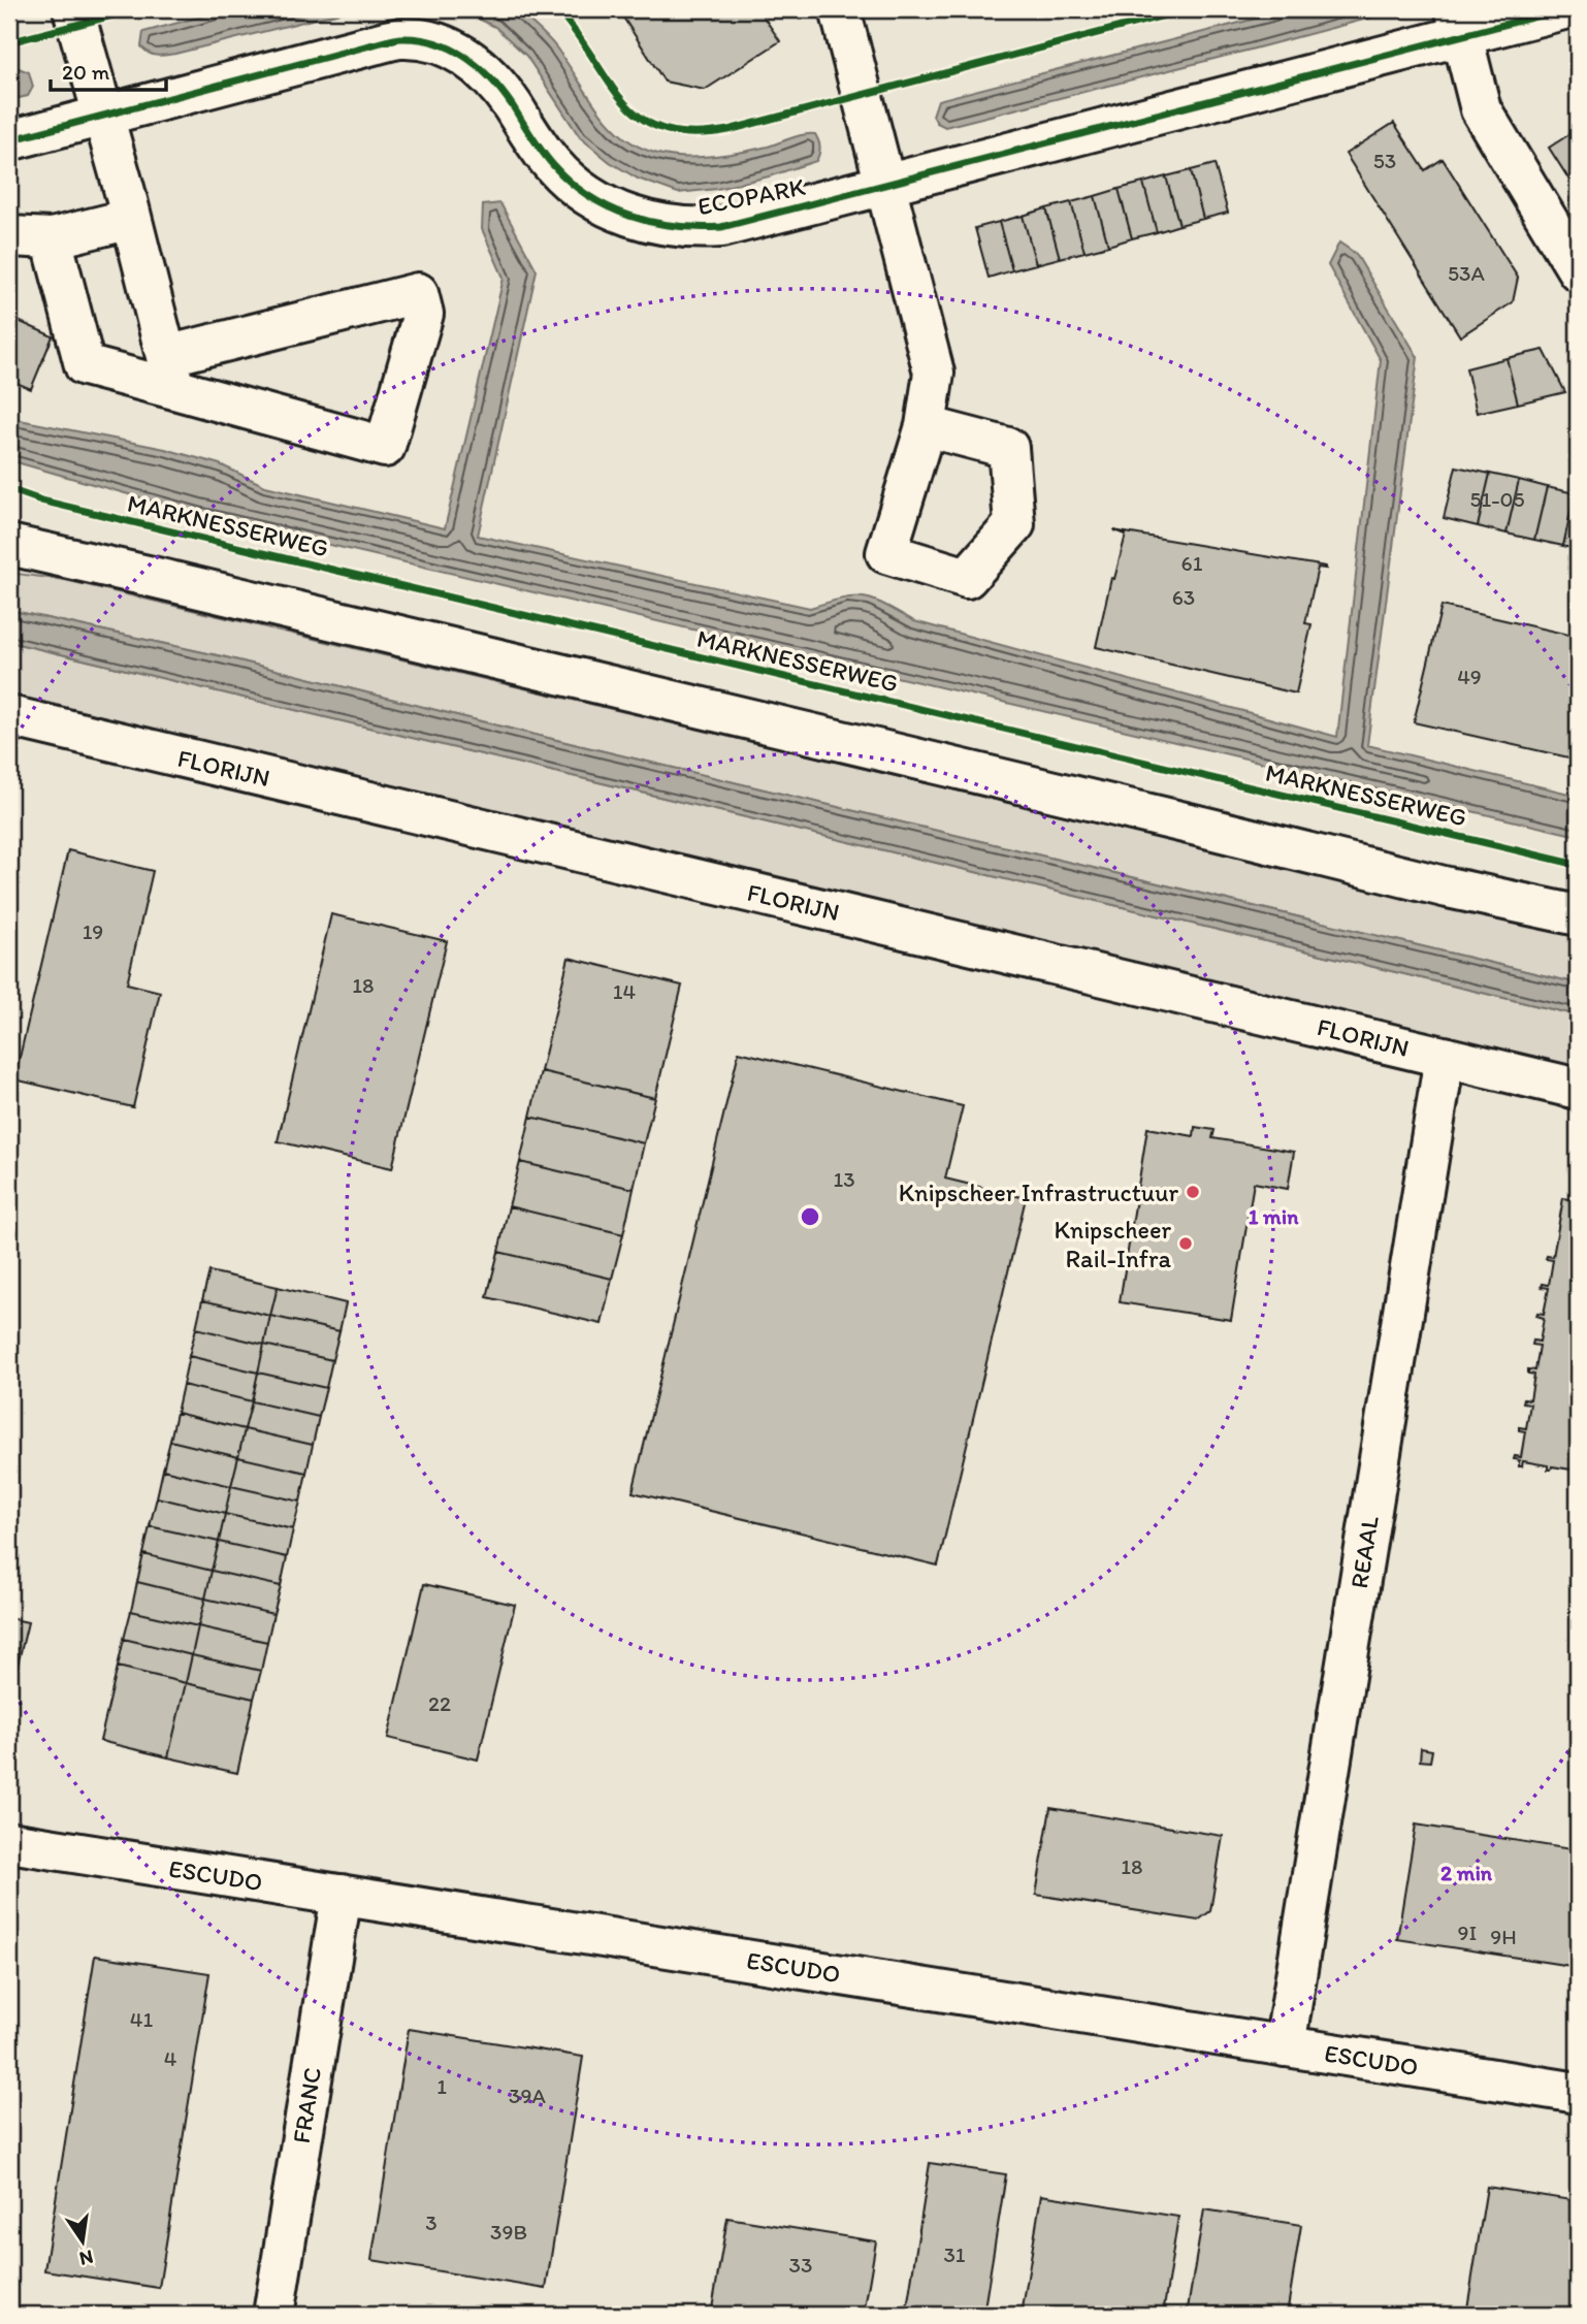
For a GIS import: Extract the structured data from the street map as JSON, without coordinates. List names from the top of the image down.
{
  "streets": {
    "street": [
      "ECOPARK",
      "FLORIJN",
      "REAAL",
      "ESCUDO",
      "FRANC"
    ],
    "cycle path": ["MARKNESSERWEG"]
  },
  "crossings": [
    ["FLORIJN", "REAAL"],
    ["REAAL", "ESCUDO"],
    ["ESCUDO", "FRANC"]
  ],
  "places": ["Knipscheer Infrastructuur", "Knipscheer Rail-Infra"],
  "house_numbers": [
    "53",
    "53A",
    "51-05",
    "61",
    "63",
    "49",
    "19",
    "18",
    "14",
    "13",
    "22",
    "18",
    "9I",
    "9H",
    "41",
    "4",
    "1",
    "39A",
    "3",
    "39B",
    "31",
    "33"
  ],
  "scale_bar": "20 m",
  "north": "bottom",
  "rings": ["1 min", "2 min"]
}
